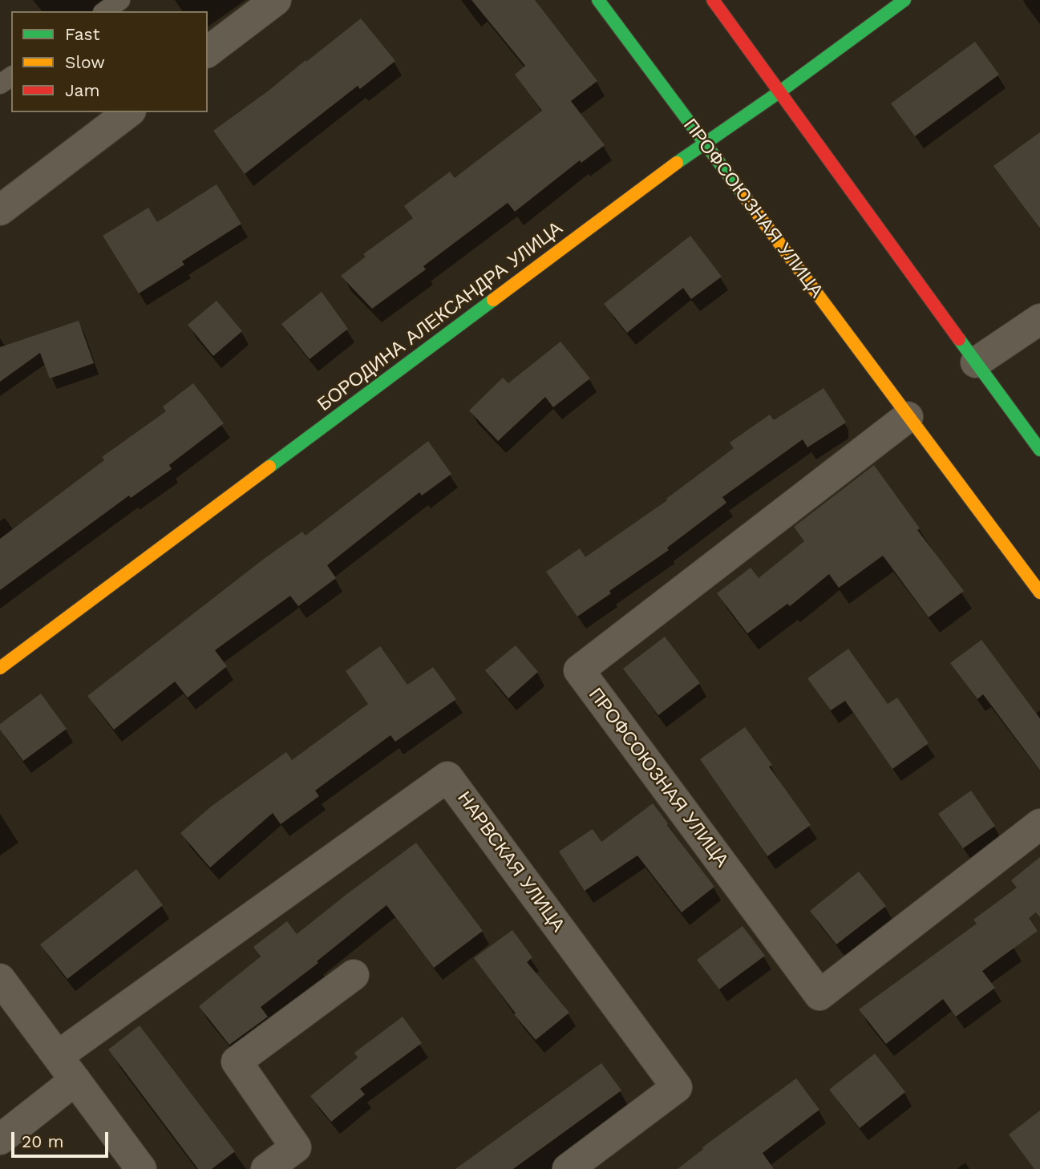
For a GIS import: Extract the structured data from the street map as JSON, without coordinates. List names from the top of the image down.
{
  "streets": {
    "street": ["ПРОФСОЮЗНАЯ УЛИЦА", "БОРОДИНА АЛЕКСАНДРА УЛИЦА", "НАРВСКАЯ УЛИЦА"]
  },
  "crossings": [
    ["ПРОФСОЮЗНАЯ УЛИЦА", "БОРОДИНА АЛЕКСАНДРА УЛИЦА"]
  ],
  "legend": ["Fast", "Slow", "Jam"],
  "scale_bar": "20 m"
}
